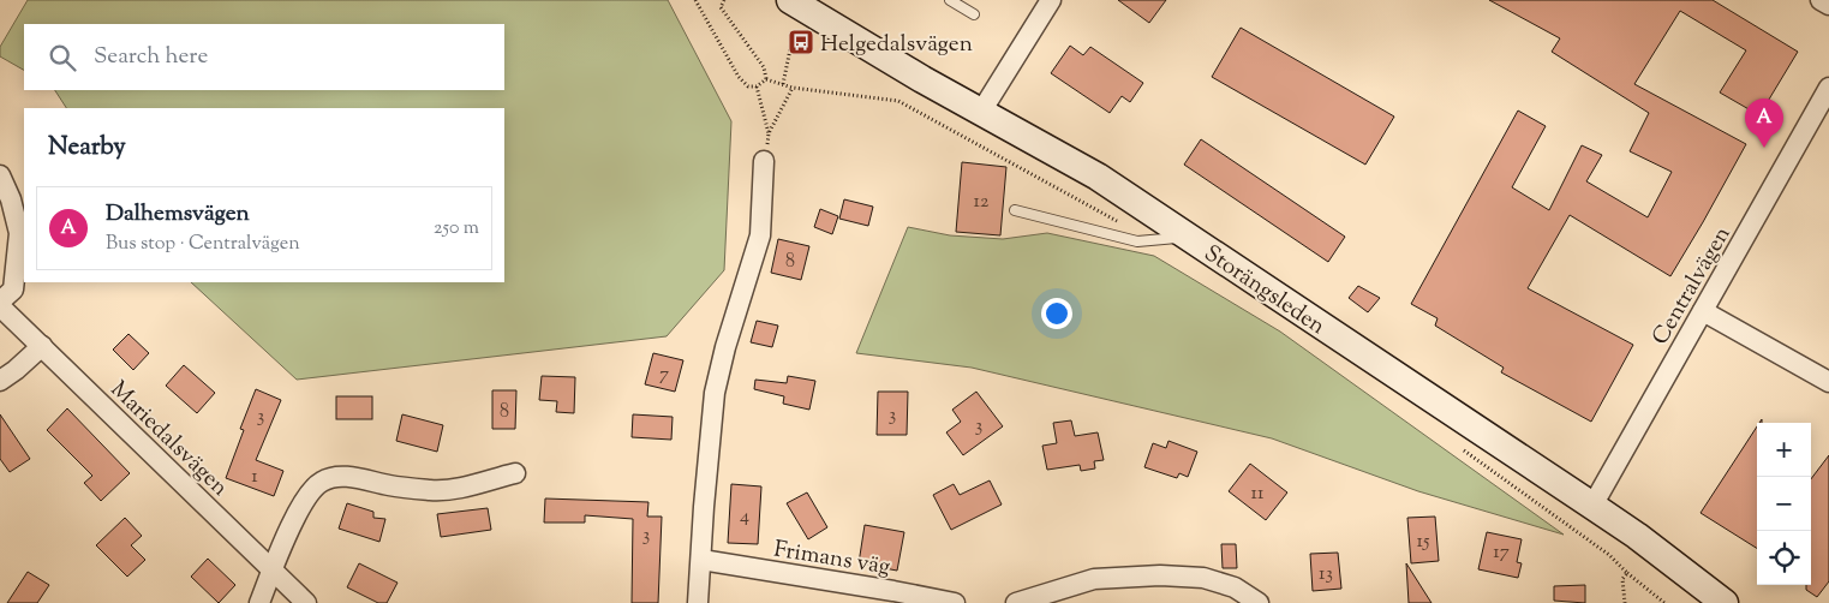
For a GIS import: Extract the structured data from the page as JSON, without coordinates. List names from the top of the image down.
{
  "streets": {
    "main road": ["Storängsleden"],
    "street": ["Centralvägen", "Mariedalsvägen", "Frimans väg"]
  },
  "crossings": [
    ["Centralvägen", "Storängsleden"]
  ],
  "places": {
    "bus stop": ["Helgedalsvägen"]
  },
  "house_numbers": [
    "12",
    "8",
    "7",
    "8",
    "3",
    "3",
    "3",
    "1",
    "11",
    "4",
    "3",
    "15",
    "17",
    "13"
  ],
  "page": {
    "search": "Search here",
    "pins": "A",
    "heading": "Nearby",
    "list": [
      {
        "mark": "A",
        "name": "Dalhemsvägen",
        "note": "Bus stop · Centralvägen",
        "value": "250 m"
      }
    ],
    "map_buttons": ["+", "−"]
  }
}
